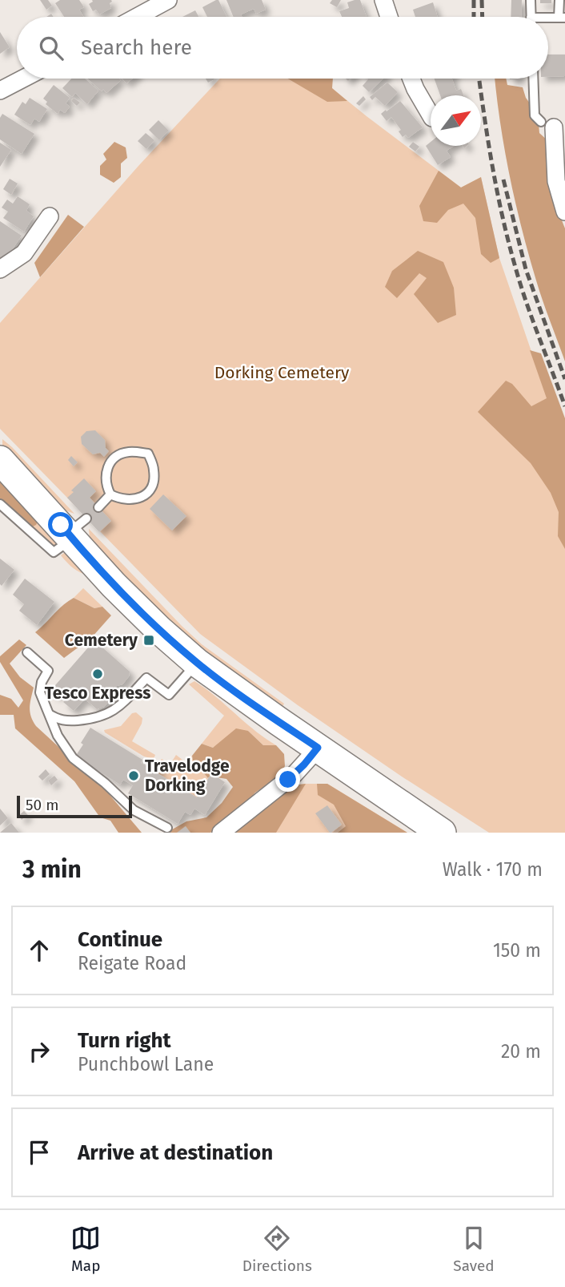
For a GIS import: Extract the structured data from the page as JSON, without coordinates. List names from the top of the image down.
{
  "parks": ["Dorking Cemetery"],
  "places": {
    "transit": ["Cemetery"],
    "other": ["Tesco Express", "Travelodge Dorking"]
  },
  "scale_bar": "50 m",
  "north": "top right",
  "page": {
    "search": "Search here",
    "scale": "50 m",
    "heading": ["3 min", "Walk · 170 m"],
    "list": [
      ["Continue", "Reigate Road", "150 m"],
      ["Turn right", "Punchbowl Lane", "20 m"],
      "Arrive at destination"
    ],
    "nav": ["Map", "Directions", "Saved"]
  }
}
